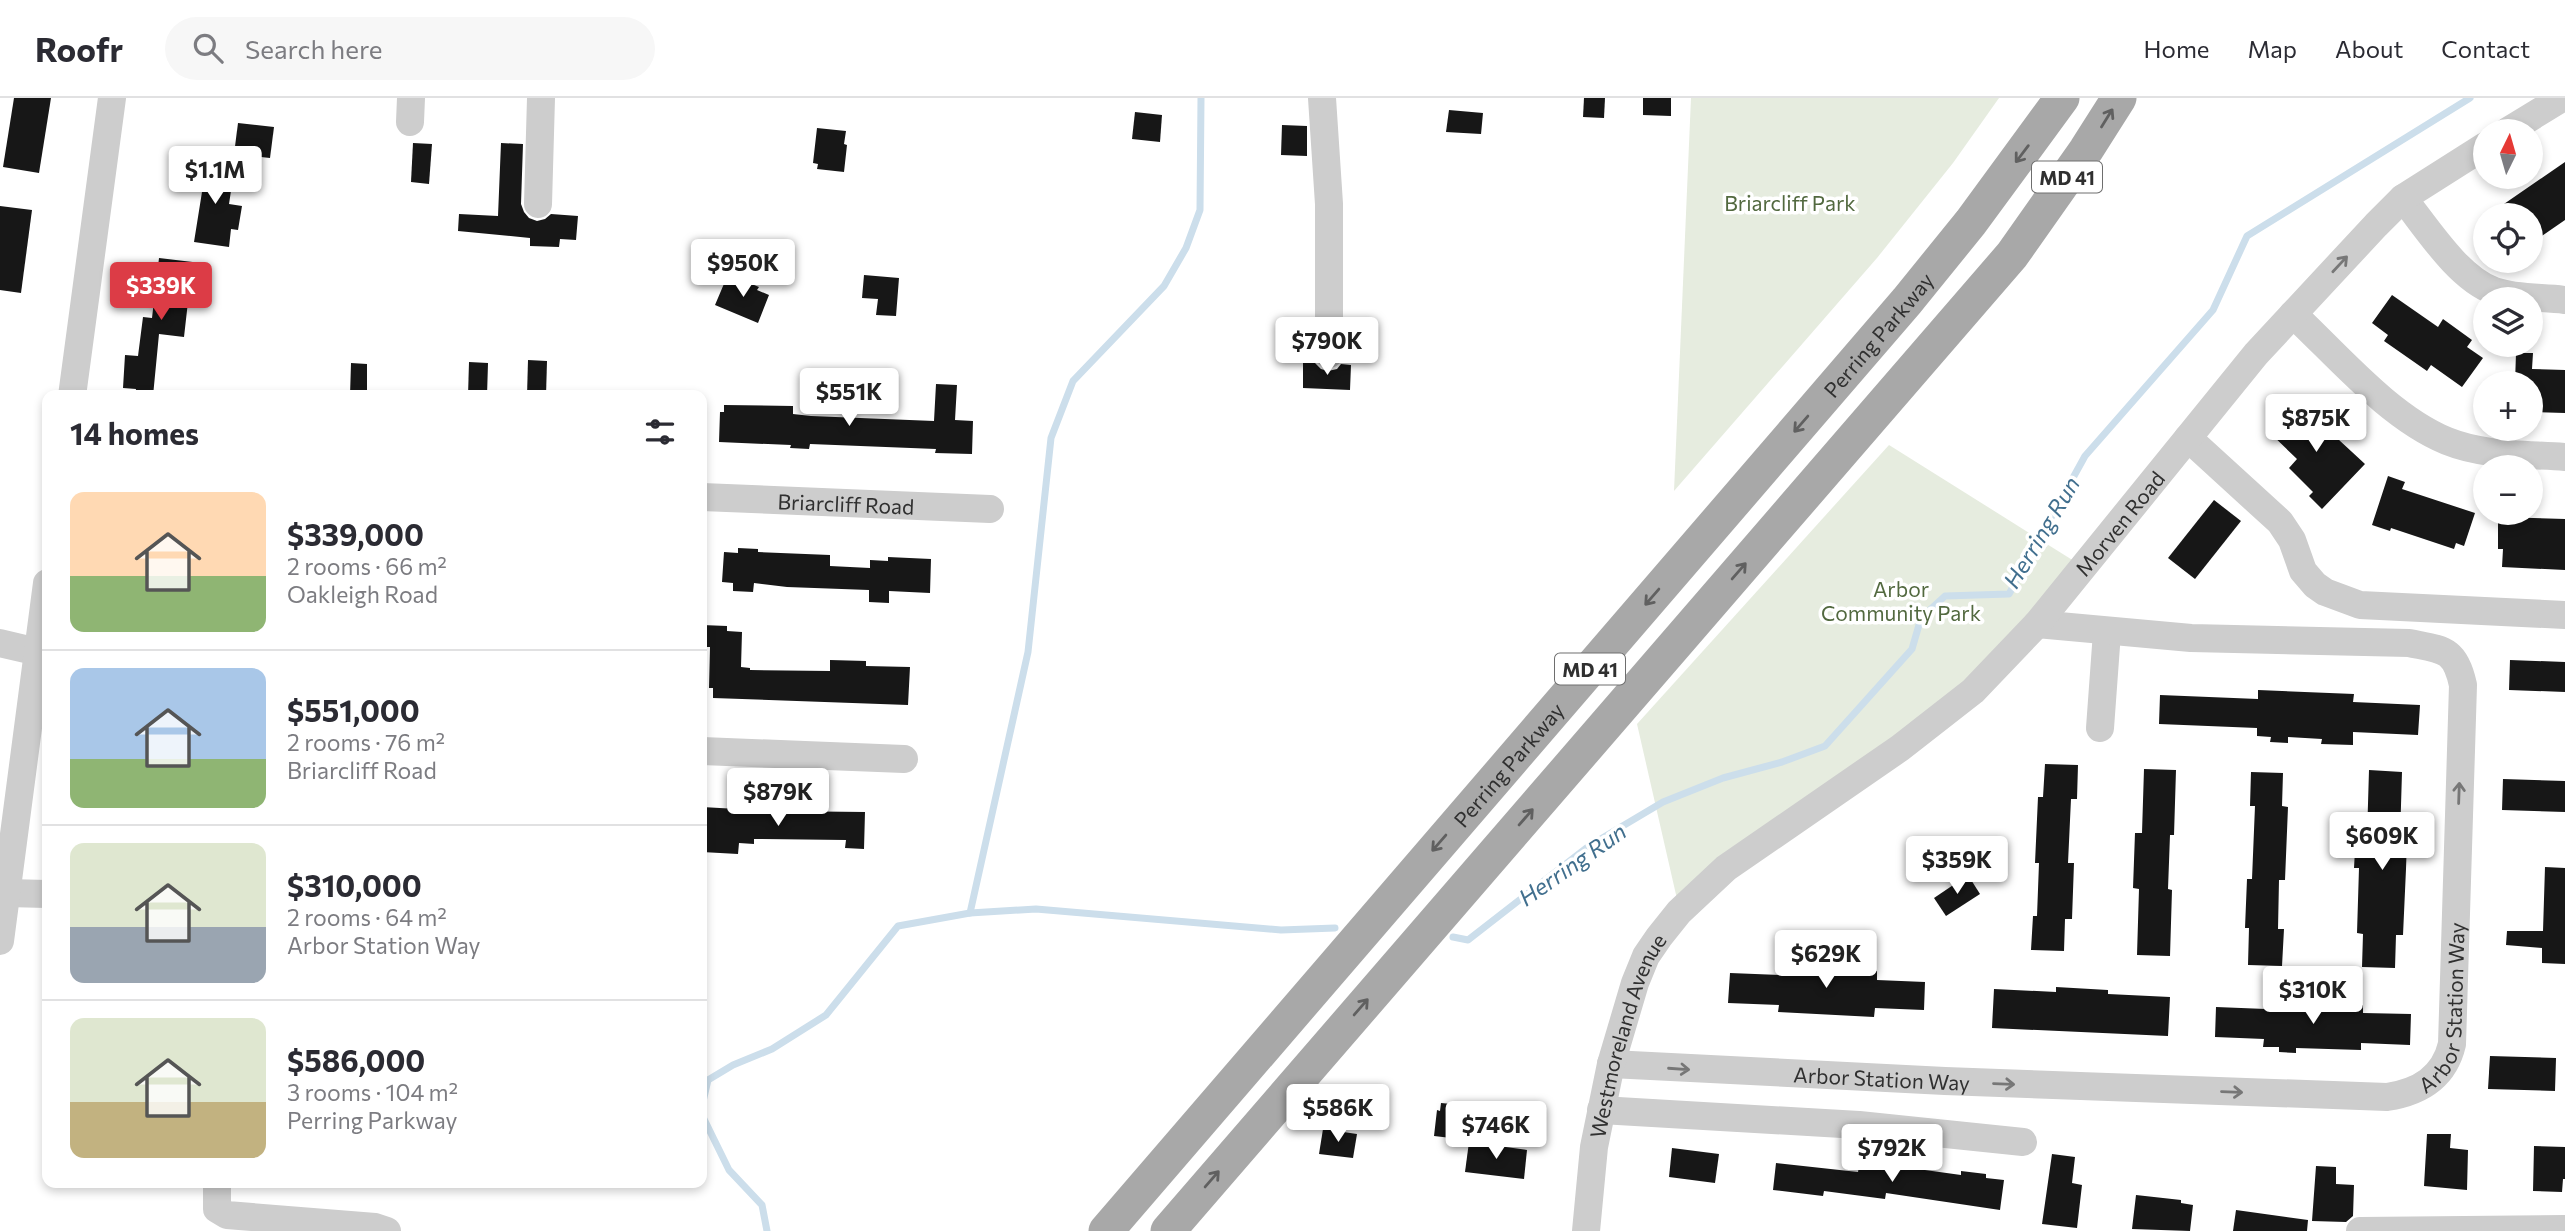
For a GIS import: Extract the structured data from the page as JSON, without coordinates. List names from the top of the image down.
{
  "streets": {
    "main road": ["MD 41", "Perring Parkway"],
    "street": [
      "Briarcliff Road",
      "Morven Road",
      "Arbor Station Way",
      "Westmoreland Avenue"
    ]
  },
  "crossings": [
    ["Morven Road", "Arbor Station Way"],
    ["Morven Road", "Westmoreland Avenue"],
    ["Arbor Station Way", "Westmoreland Avenue"]
  ],
  "water": ["Herring Run"],
  "parks": ["Briarcliff Park", "Arbor Community Park"],
  "north": "top",
  "page": {
    "header": "Roofr",
    "search": "Search here",
    "nav": [
      "Home",
      "Map",
      "About",
      "Contact"
    ],
    "map_buttons": ["+", "−"],
    "price": [
      "$1.1M",
      "$950K",
      "$339K",
      "$790K",
      "$551K",
      "$875K",
      "$879K",
      "$609K",
      "$359K",
      "$629K",
      "$310K",
      "$586K",
      "$746K",
      "$792K"
    ],
    "heading": "14 homes",
    "list": [
      {
        "name": "$339,000",
        "note": "2 rooms · 66 m² · Oakleigh Road"
      },
      {
        "name": "$551,000",
        "note": "2 rooms · 76 m² · Briarcliff Road"
      },
      {
        "name": "$310,000",
        "note": "2 rooms · 64 m² · Arbor Station Way"
      },
      {
        "name": "$586,000",
        "note": "3 rooms · 104 m² · Perring Parkway"
      }
    ]
  }
}
